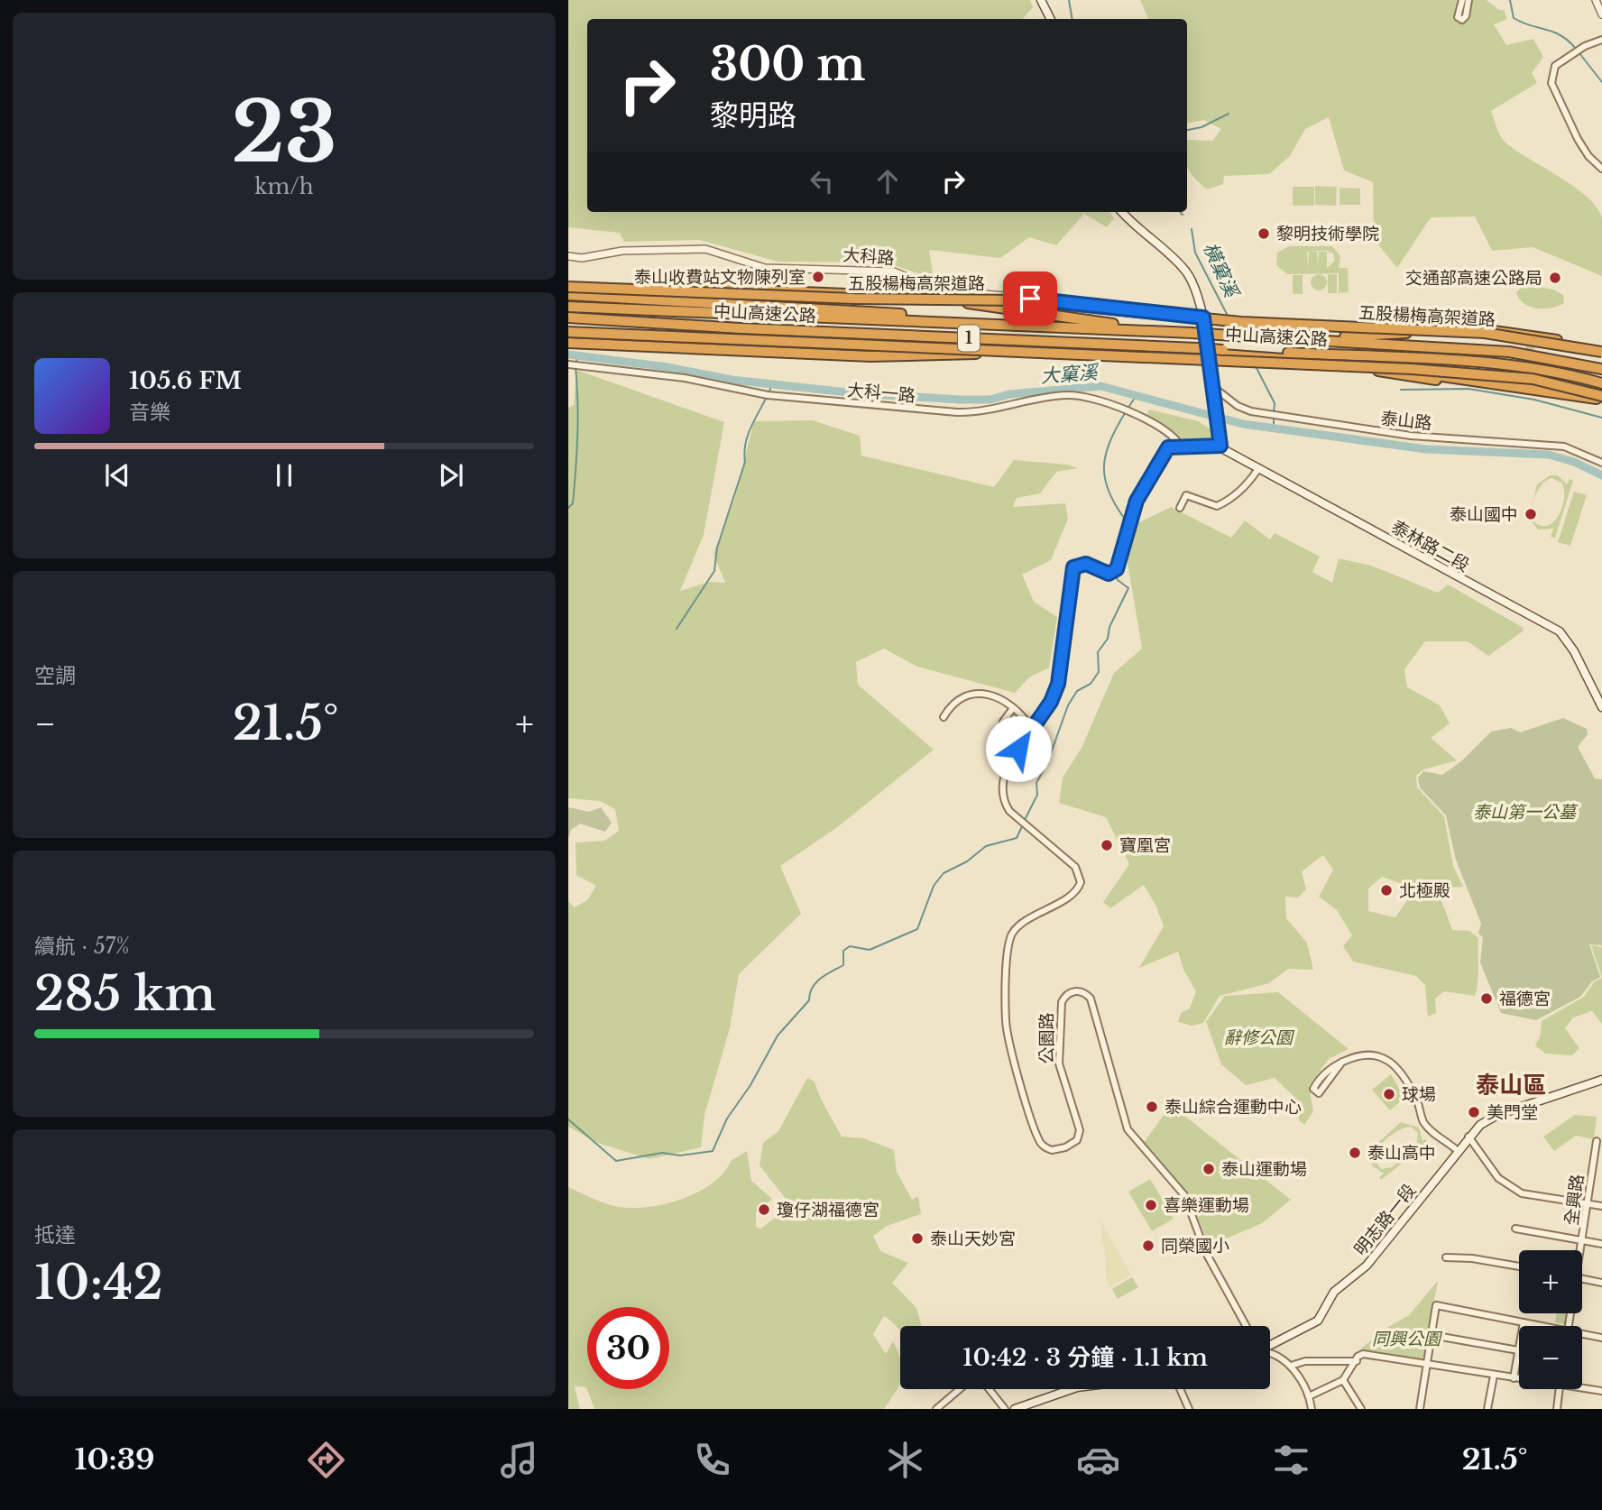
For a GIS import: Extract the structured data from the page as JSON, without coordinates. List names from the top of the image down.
{
  "streets": {
    "highway": ["五股楊梅高架道路", "中山高速公路", "1"],
    "main road": ["泰林路二段", "明志路一段"],
    "street": [
      "大科路",
      "大科一路",
      "泰山路",
      "公園路",
      "全興路"
    ]
  },
  "districts": ["泰山區"],
  "water": ["橫窠溪", "大窠溪"],
  "parks": ["泰山第一公墓", "辭修公園", "同興公園"],
  "places": [
    "黎明技術學院",
    "泰山收費站文物陳列室",
    "交通部高速公路局",
    "泰山國中",
    "寶凰宮",
    "北極殿",
    "福德宮",
    "球場",
    "泰山綜合運動中心",
    "美門堂",
    "泰山高中",
    "泰山運動場",
    "喜樂運動場",
    "瓊仔湖福德宮",
    "泰山天妙宮",
    "同榮國小"
  ],
  "page": {
    "tile": [
      ["23", "km/h"],
      "空調",
      ["續航 · 57%", "285 km"],
      ["抵達", "10:42"]
    ],
    "turn": ["300 m", "黎明路"],
    "song": ["105.6 FM", "音樂"],
    "heat": ["−", "21.5°", "+"],
    "map_buttons": ["+", "−"],
    "limit": "30",
    "trip": "10:42 · 3 分鐘 · 1.1 km",
    "tabs": ["10:39", "21.5°"]
  }
}
